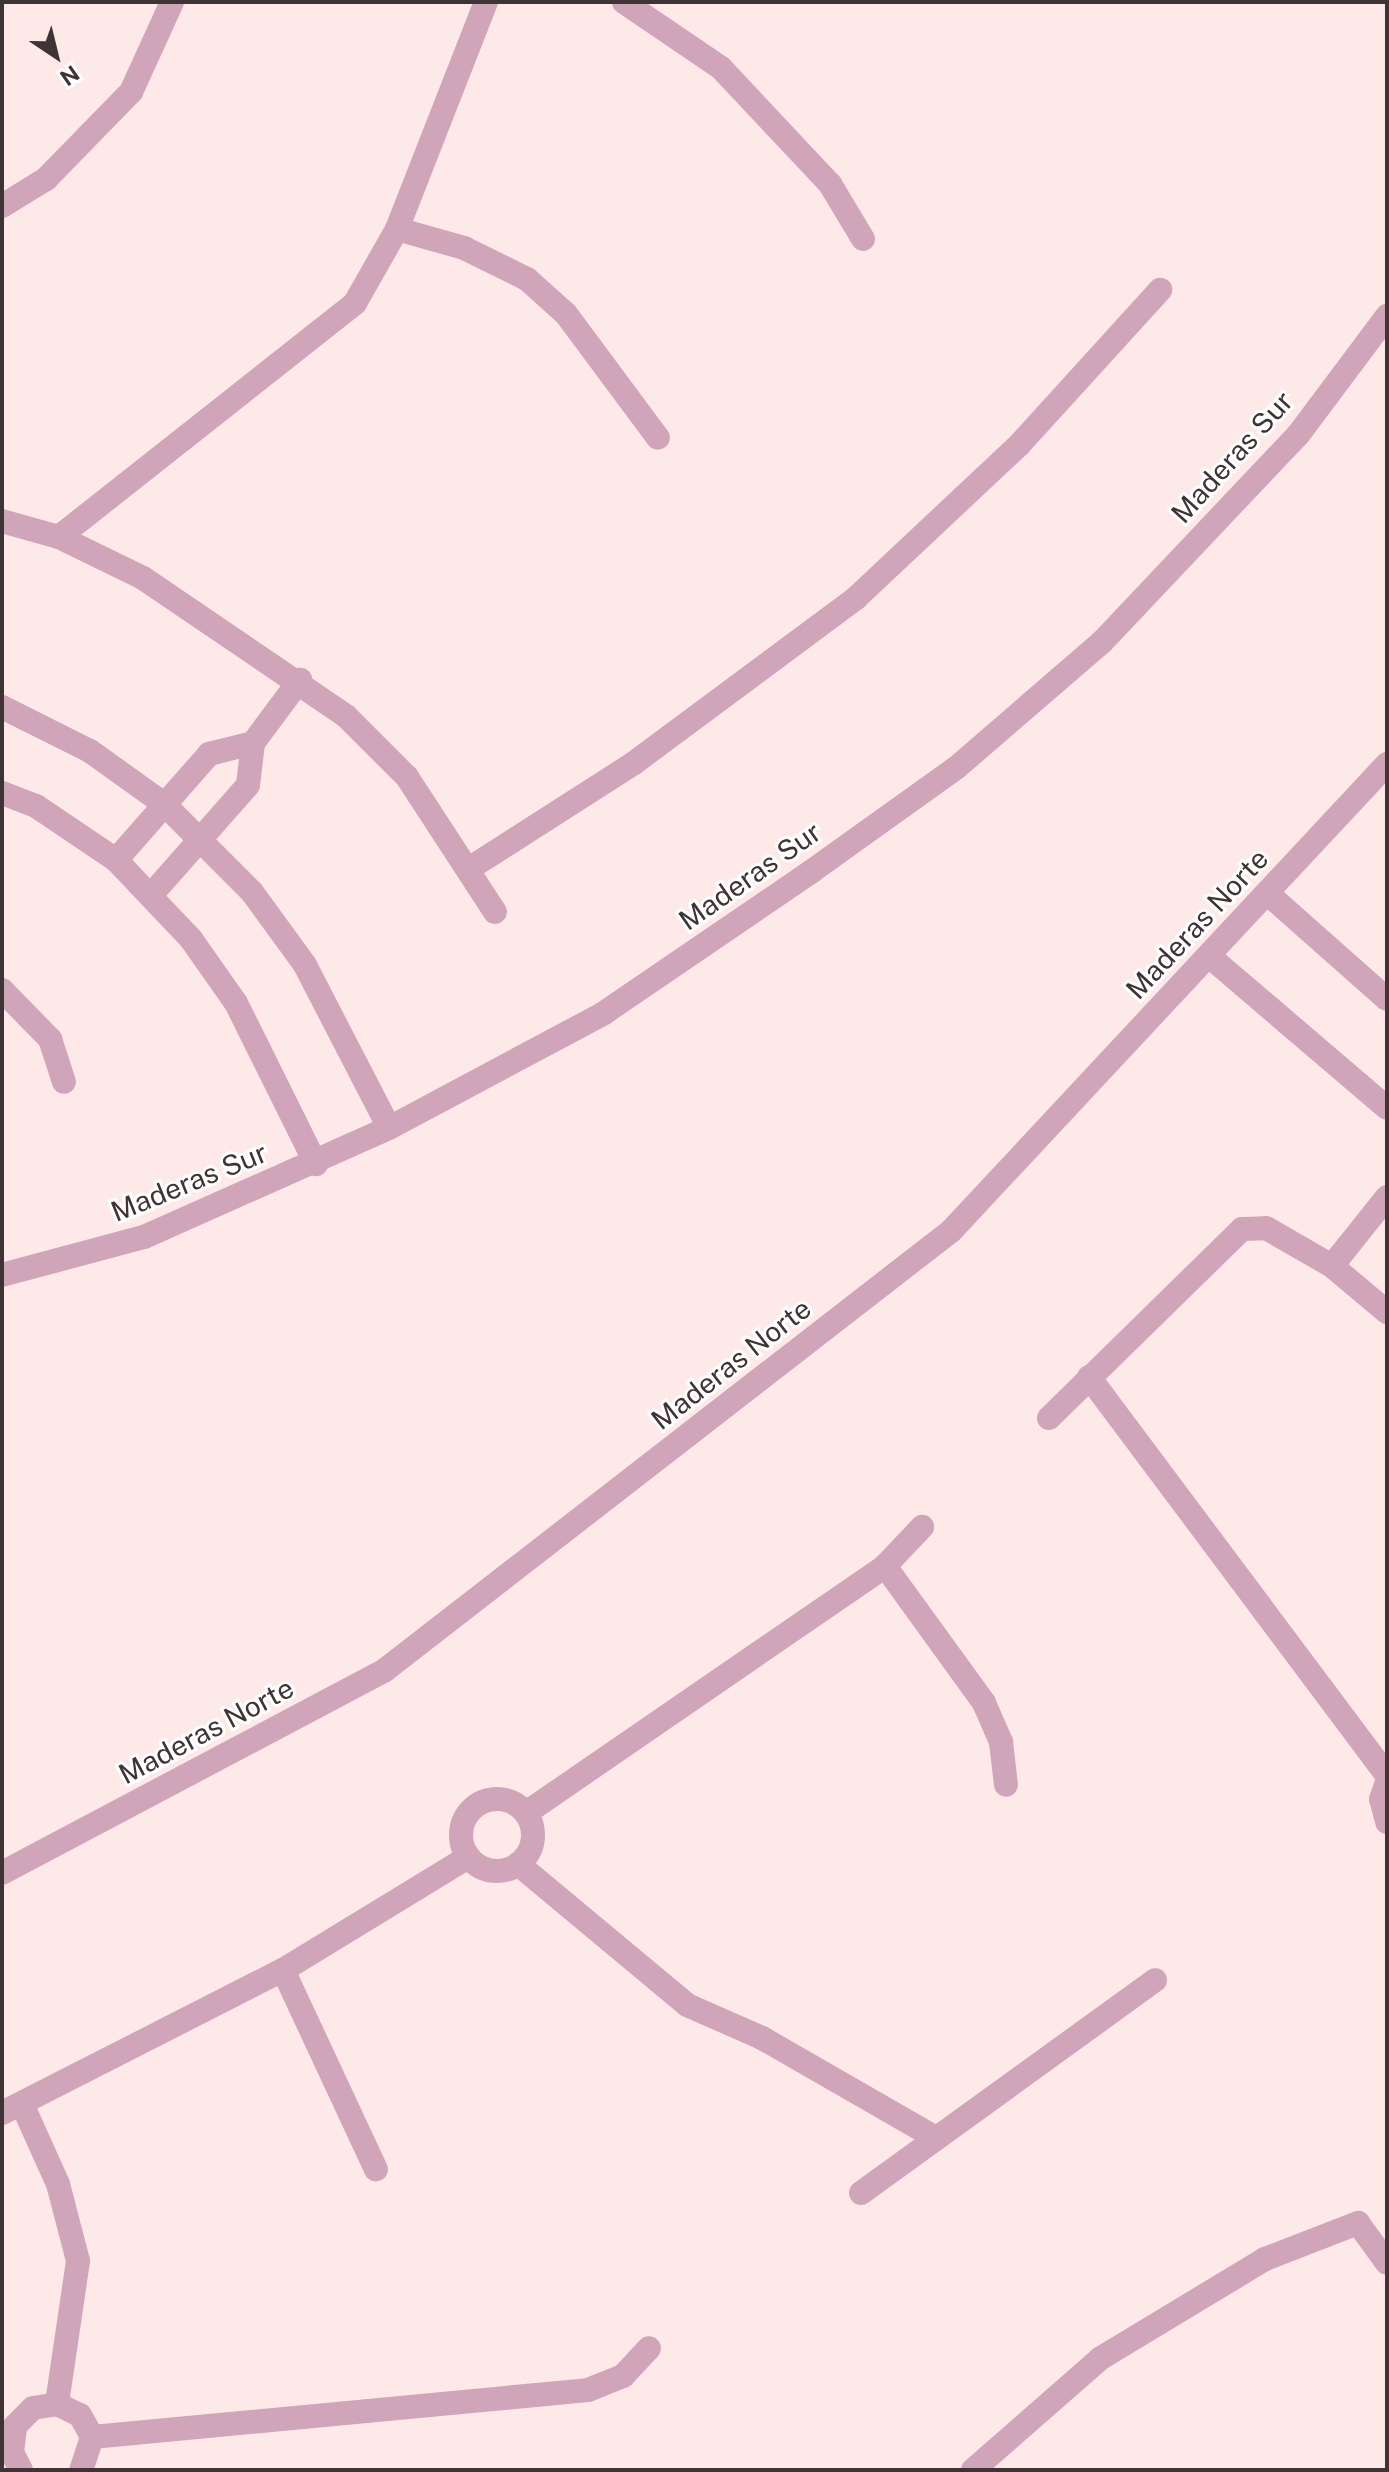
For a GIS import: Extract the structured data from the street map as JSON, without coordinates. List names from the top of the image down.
{
  "streets": {
    "street": ["Maderas Sur", "Maderas Norte"]
  },
  "north": "bottom right"
}
